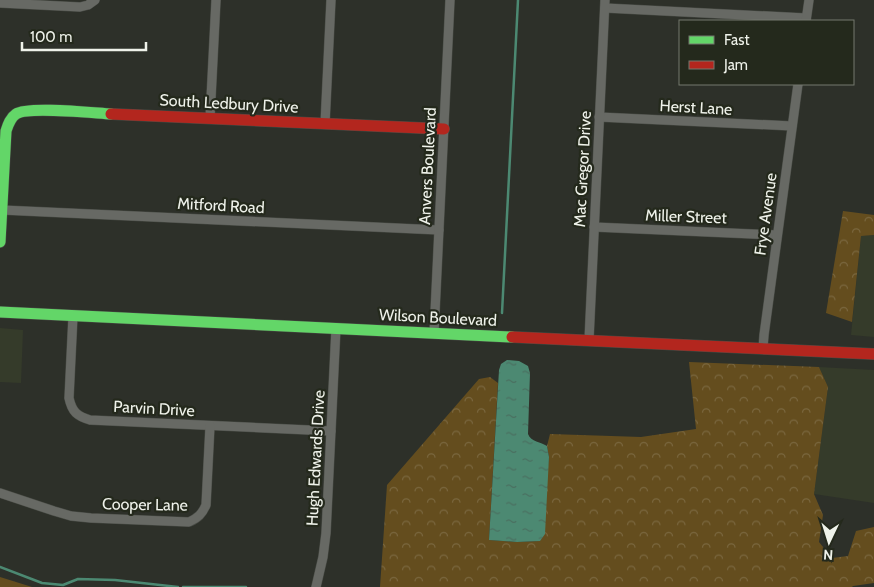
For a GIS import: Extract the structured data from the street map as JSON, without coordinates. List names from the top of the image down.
{
  "streets": {
    "main road": ["South Ledbury Drive", "Wilson Boulevard"],
    "street": [
      "Herst Lane",
      "Anvers Boulevard",
      "Mac Gregor Drive",
      "Mitford Road",
      "Frye Avenue",
      "Miller Street",
      "Parvin Drive",
      "Hugh Edwards Drive",
      "Cooper Lane"
    ]
  },
  "crossings": [
    ["South Ledbury Drive", "Anvers Boulevard"],
    ["South Ledbury Drive", "Mitford Road"],
    ["Herst Lane", "Mac Gregor Drive"],
    ["Herst Lane", "Frye Avenue"],
    ["Anvers Boulevard", "Mitford Road"],
    ["Anvers Boulevard", "Wilson Boulevard"],
    ["Mac Gregor Drive", "Miller Street"],
    ["Mac Gregor Drive", "Wilson Boulevard"],
    ["Frye Avenue", "Miller Street"],
    ["Frye Avenue", "Wilson Boulevard"],
    ["Wilson Boulevard", "Parvin Drive"],
    ["Wilson Boulevard", "Hugh Edwards Drive"],
    ["Parvin Drive", "Hugh Edwards Drive"],
    ["Parvin Drive", "Cooper Lane"]
  ],
  "legend": ["Fast", "Jam"],
  "scale_bar": "100 m",
  "north": "bottom"
}
